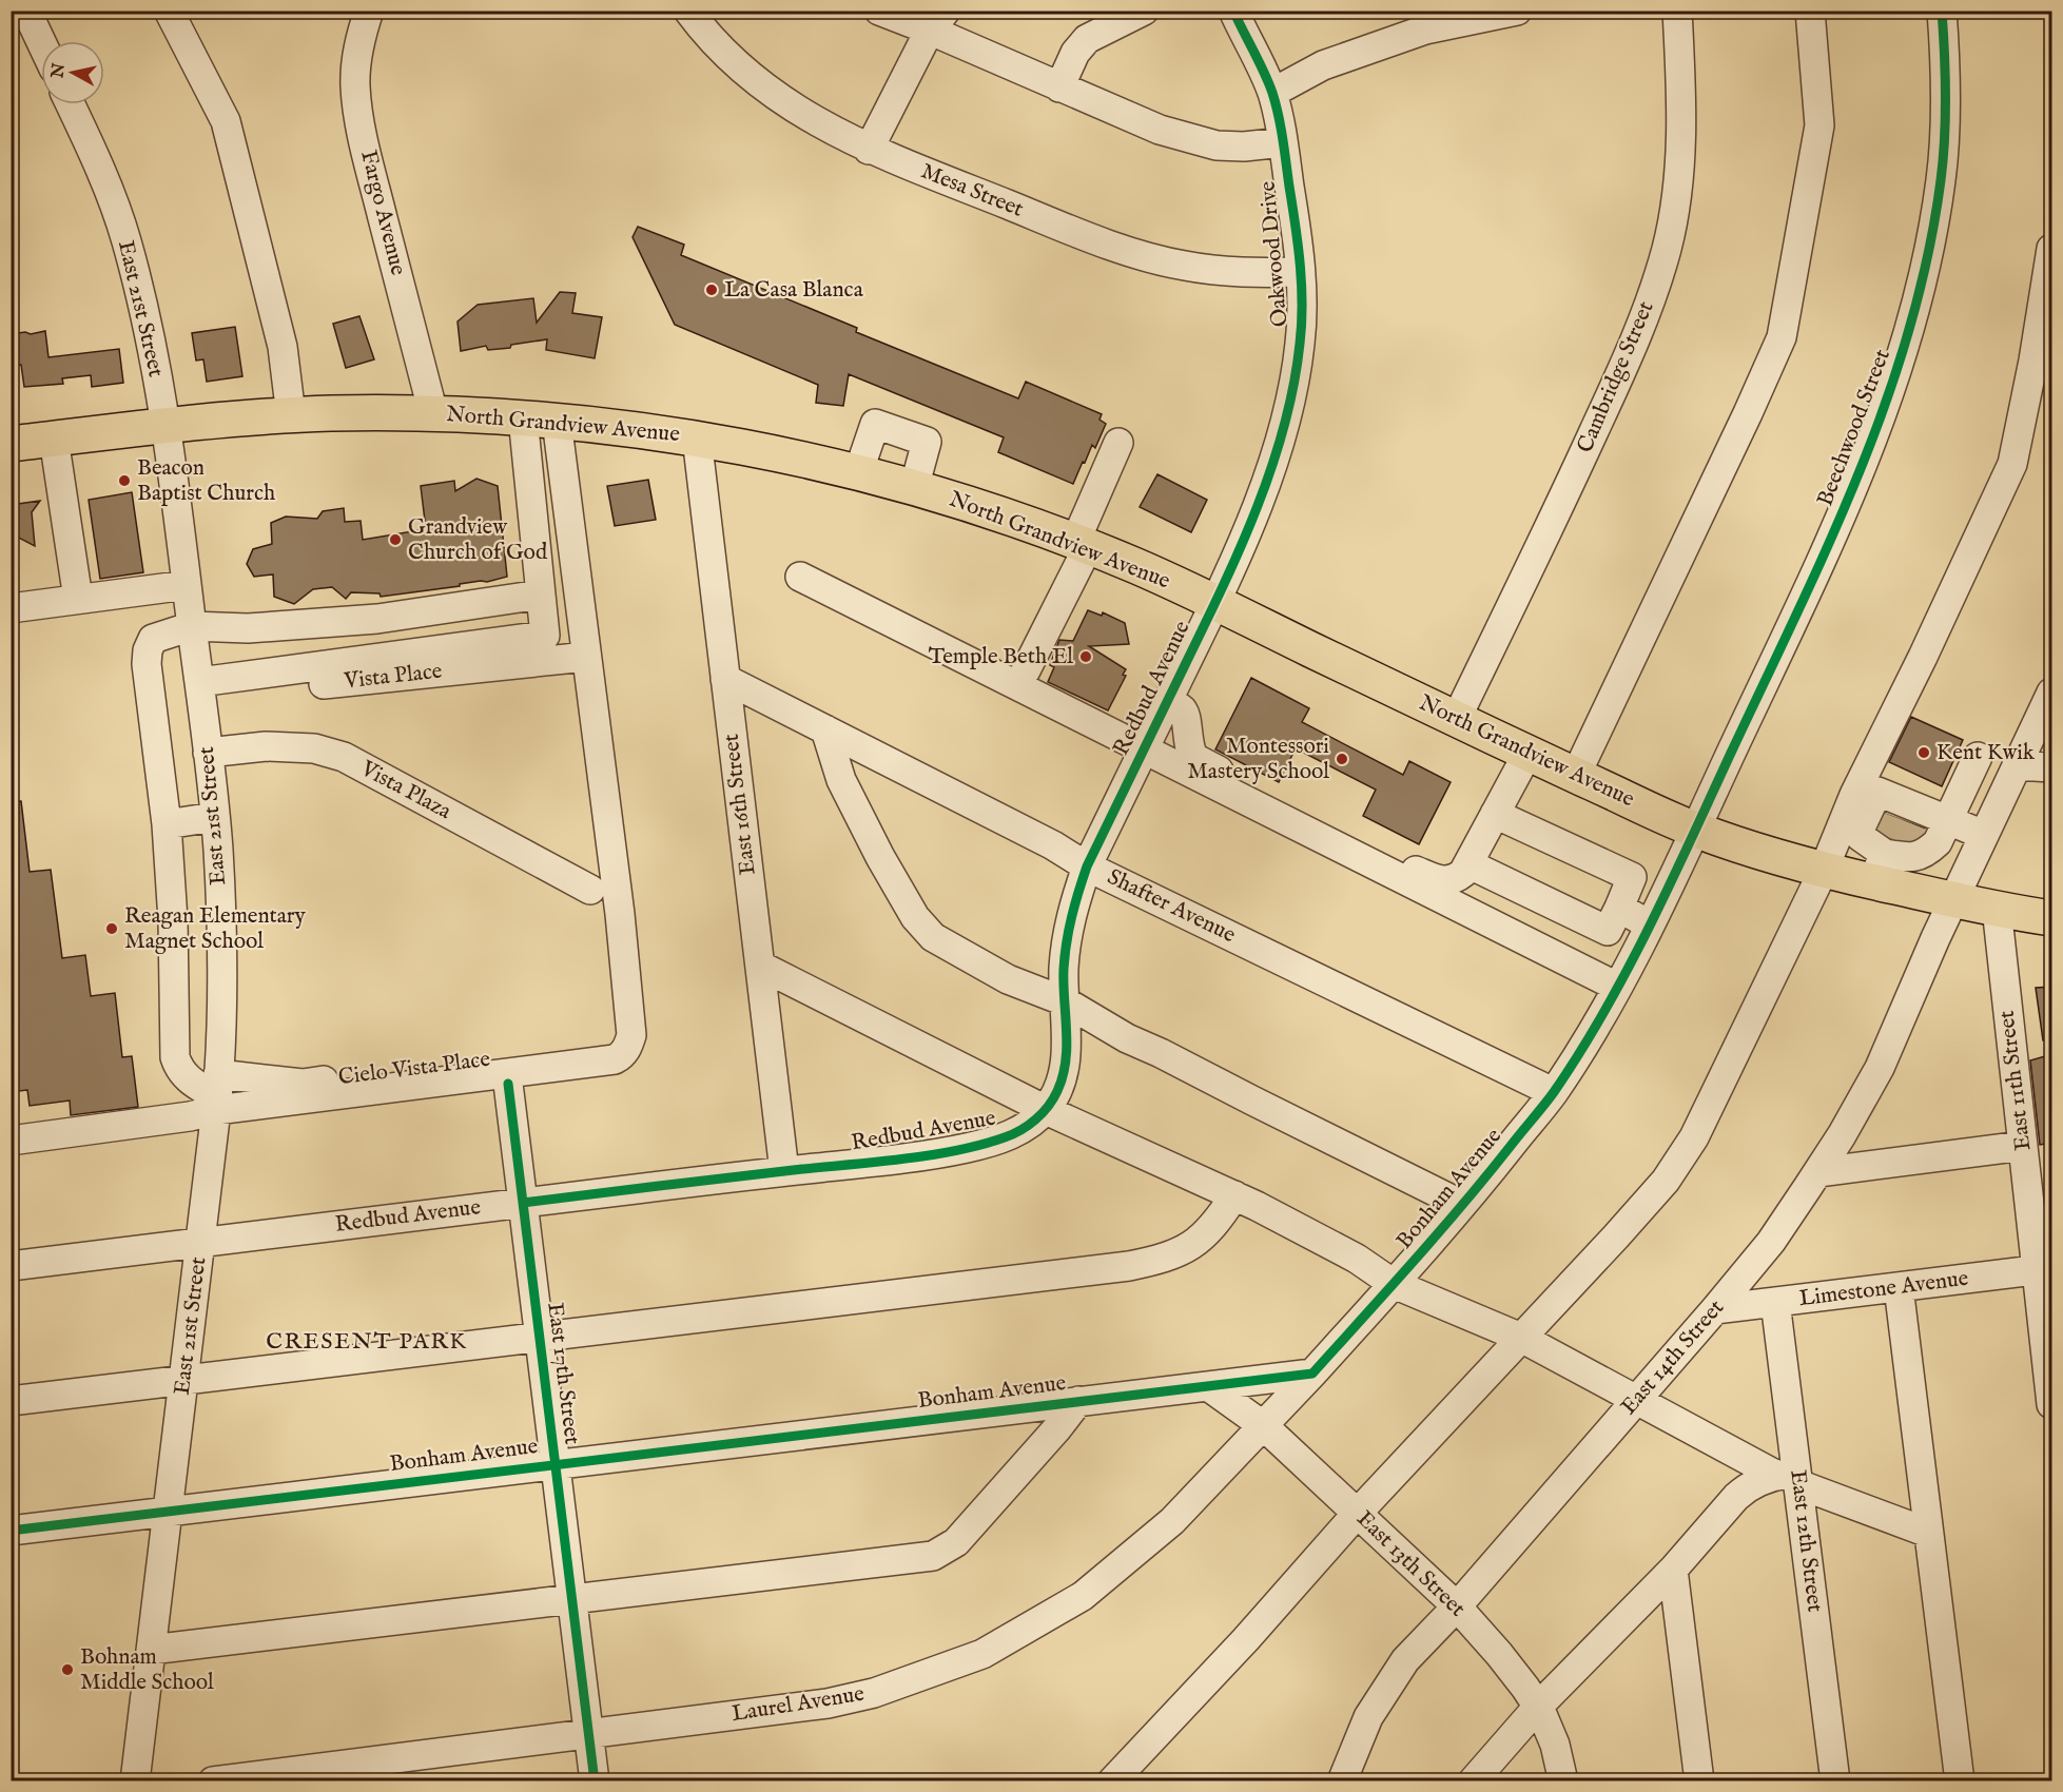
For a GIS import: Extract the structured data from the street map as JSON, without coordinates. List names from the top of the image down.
{
  "streets": {
    "main road": ["North Grandview Avenue"],
    "street": [
      "Mesa Street",
      "Fargo Avenue",
      "Oakwood Drive",
      "East 21st Street",
      "Cambridge Street",
      "Beechwood Street",
      "Vista Place",
      "Redbud Avenue",
      "Vista Plaza",
      "East 16th Street",
      "Shafter Avenue",
      "Cielo Vista Place",
      "East 11th Street",
      "Bonham Avenue",
      "Limestone Avenue",
      "East 14th Street",
      "East 17th Street",
      "East 12th Street",
      "East 13th Street",
      "Laurel Avenue"
    ]
  },
  "crossings": [
    ["Mesa Street", "Oakwood Drive"],
    ["Fargo Avenue", "North Grandview Avenue"],
    ["Oakwood Drive", "North Grandview Avenue"],
    ["Oakwood Drive", "Redbud Avenue"],
    ["East 21st Street", "North Grandview Avenue"],
    ["East 21st Street", "Vista Place"],
    ["East 21st Street", "Redbud Avenue"],
    ["East 21st Street", "Vista Plaza"],
    ["East 21st Street", "Cielo Vista Place"],
    ["East 21st Street", "Bonham Avenue"],
    ["Cambridge Street", "North Grandview Avenue"],
    ["North Grandview Avenue", "Beechwood Street"],
    ["North Grandview Avenue", "Redbud Avenue"],
    ["North Grandview Avenue", "East 16th Street"],
    ["North Grandview Avenue", "East 11th Street"],
    ["North Grandview Avenue", "Bonham Avenue"],
    ["North Grandview Avenue", "East 14th Street"],
    ["Beechwood Street", "Bonham Avenue"],
    ["Redbud Avenue", "East 16th Street"],
    ["Redbud Avenue", "Shafter Avenue"],
    ["Redbud Avenue", "East 17th Street"],
    ["East 16th Street", "Shafter Avenue"],
    ["Shafter Avenue", "Bonham Avenue"],
    ["East 11th Street", "Limestone Avenue"],
    ["Bonham Avenue", "East 17th Street"],
    ["Bonham Avenue", "East 13th Street"],
    ["Bonham Avenue", "Laurel Avenue"],
    ["Limestone Avenue", "East 14th Street"],
    ["Limestone Avenue", "East 12th Street"],
    ["East 14th Street", "East 13th Street"],
    ["East 17th Street", "Laurel Avenue"],
    ["East 13th Street", "Laurel Avenue"]
  ],
  "districts": ["CRESENT PARK"],
  "places": [
    "La Casa Blanca",
    "Beacon Baptist Church",
    "Grandview Church of God",
    "Temple Beth El",
    "Kent Kwik",
    "Montessori Mastery School",
    "Reagan Elementary Magnet School",
    "Bohnam Middle School"
  ],
  "north": "left"
}
